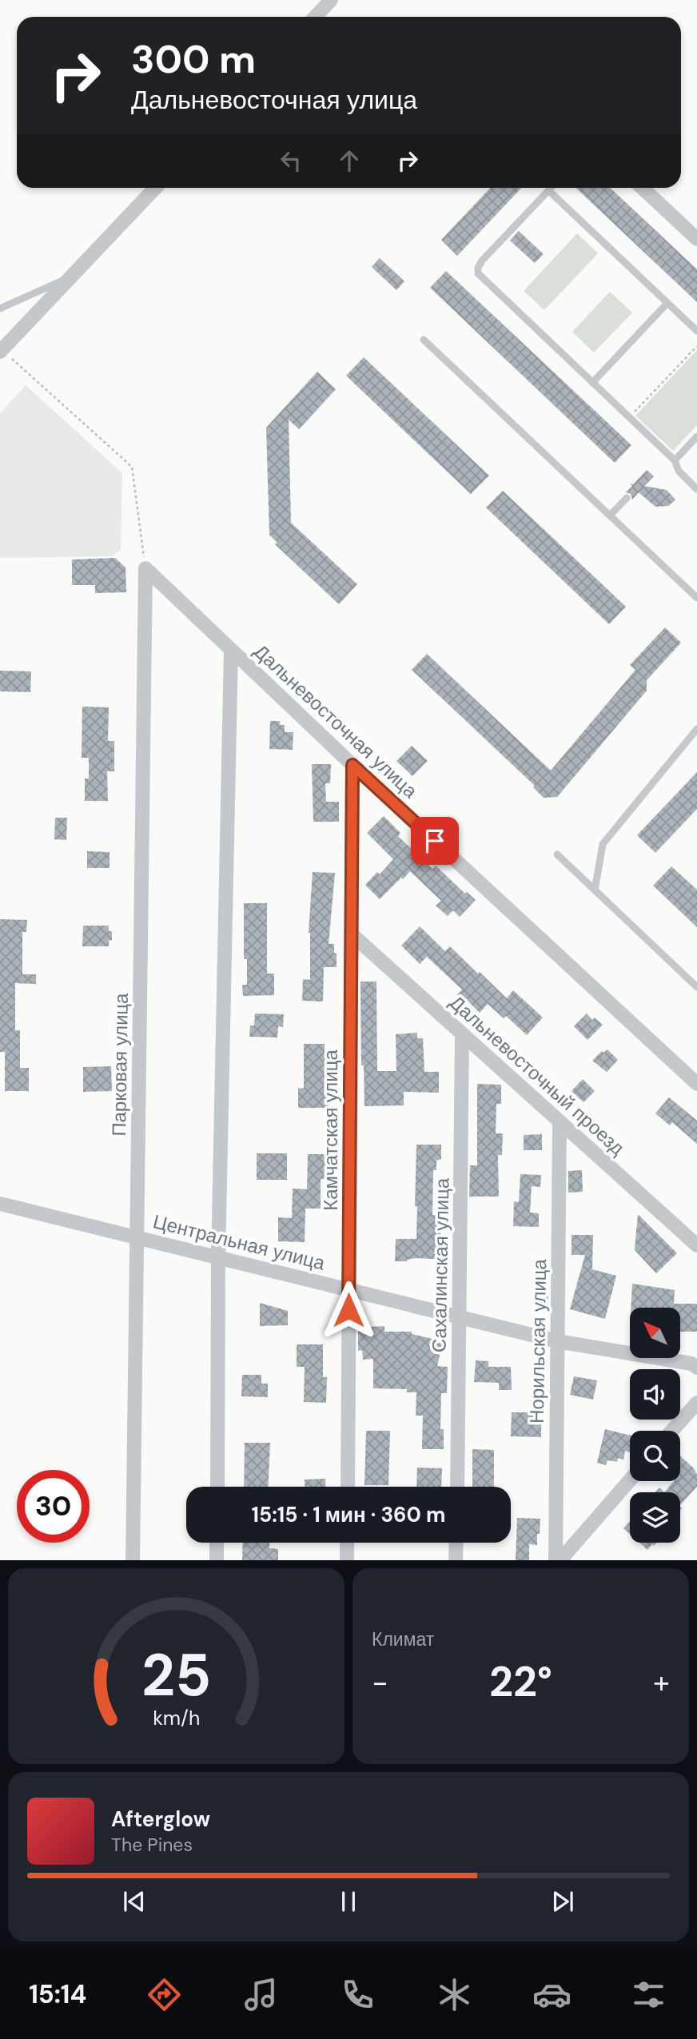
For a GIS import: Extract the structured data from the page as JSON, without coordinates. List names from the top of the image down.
{
  "streets": {
    "street": [
      "Дальневосточная улица",
      "Парковая улица",
      "Дальневосточный проезд",
      "Камчатская улица",
      "Центральная улица",
      "Сахалинская улица",
      "Норильская улица"
    ]
  },
  "crossings": [
    ["Дальневосточная улица", "Парковая улица"],
    ["Дальневосточная улица", "Камчатская улица"],
    ["Парковая улица", "Центральная улица"],
    ["Дальневосточный проезд", "Камчатская улица"],
    ["Дальневосточный проезд", "Сахалинская улица"],
    ["Дальневосточный проезд", "Норильская улица"],
    ["Камчатская улица", "Центральная улица"],
    ["Центральная улица", "Сахалинская улица"],
    ["Центральная улица", "Норильская улица"]
  ],
  "north": "top left",
  "page": {
    "turn": ["300 m", "Дальневосточная улица"],
    "limit": "30",
    "trip": "15:15 · 1 мин · 360 m",
    "tile": "Климат",
    "heat": ["−", "22°", "+"],
    "song": ["Afterglow", "The Pines"],
    "tabs": "15:14",
    "gauge": ["25", "km/h"]
  }
}
